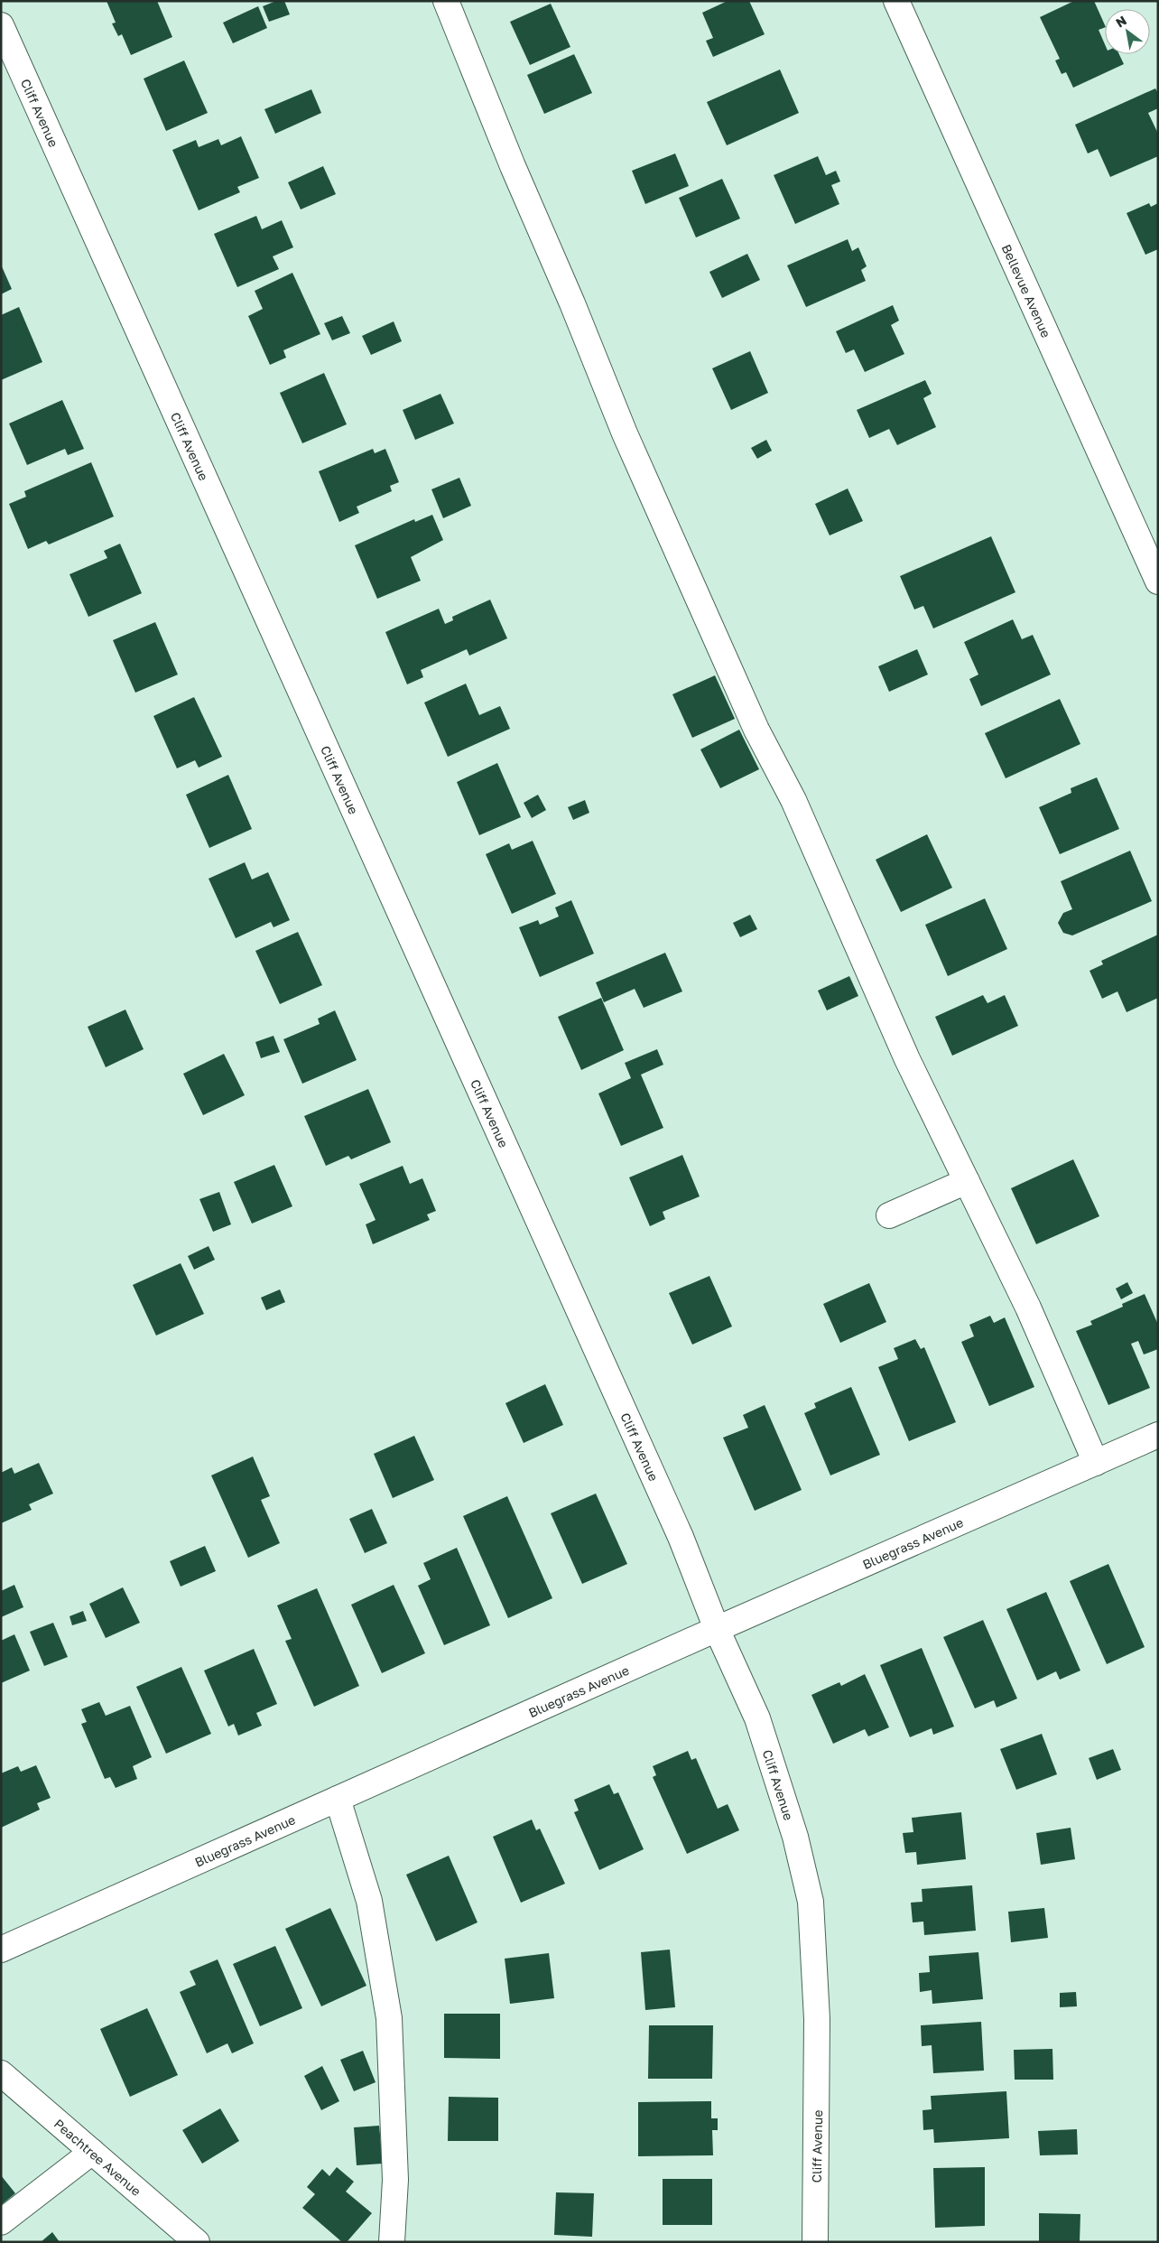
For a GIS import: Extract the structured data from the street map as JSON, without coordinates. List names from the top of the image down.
{
  "streets": {
    "street": [
      "Cliff Avenue",
      "Bellevue Avenue",
      "Bluegrass Avenue",
      "Peachtree Avenue"
    ]
  },
  "crossings": [
    ["Cliff Avenue", "Bluegrass Avenue"]
  ],
  "north": "top left"
}
